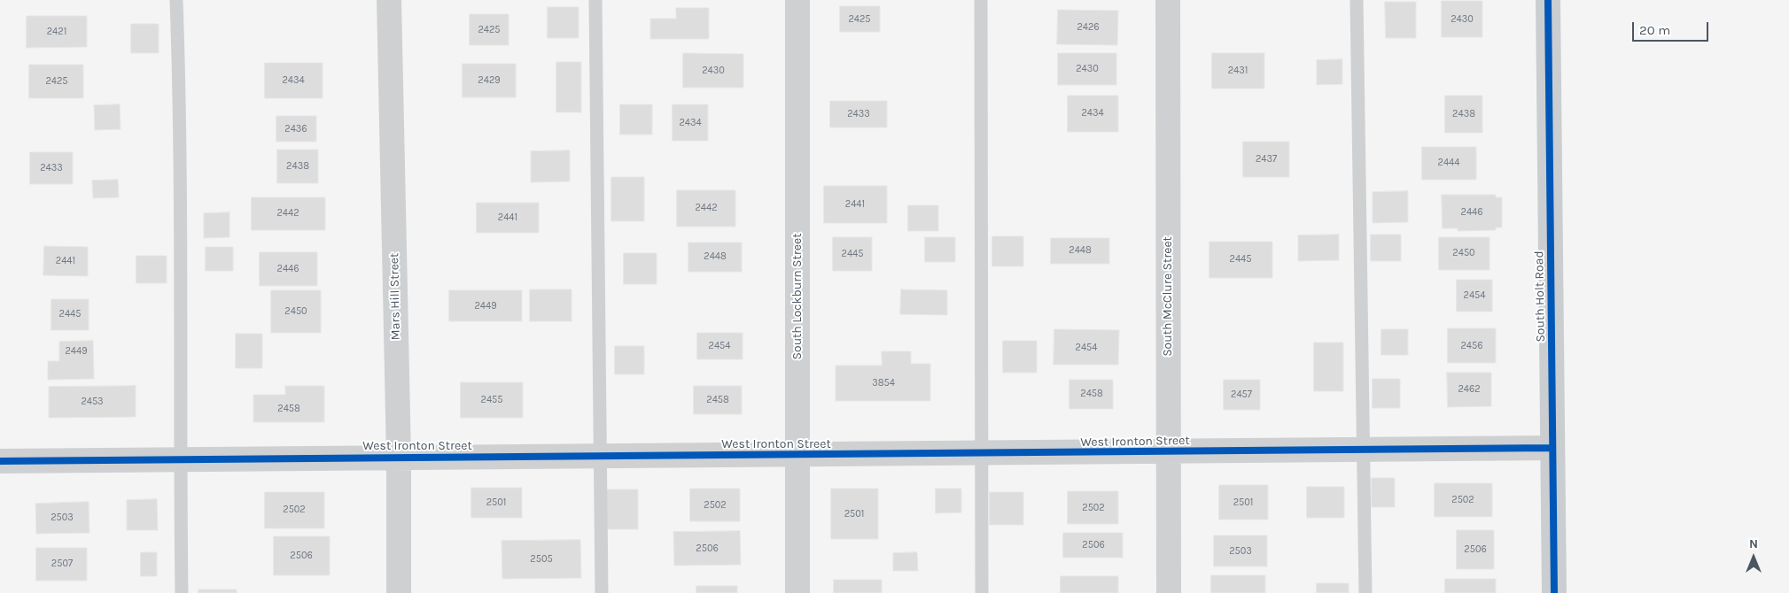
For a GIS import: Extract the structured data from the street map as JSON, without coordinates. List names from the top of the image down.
{
  "streets": {
    "main road": ["South Holt Road"],
    "street": [
      "Mars Hill Street",
      "South Lockburn Street",
      "South McClure Street",
      "West Ironton Street"
    ]
  },
  "crossings": [
    ["Mars Hill Street", "West Ironton Street"],
    ["South Lockburn Street", "West Ironton Street"],
    ["South McClure Street", "West Ironton Street"],
    ["South Holt Road", "West Ironton Street"]
  ],
  "house_numbers": [
    "2425",
    "2430",
    "2426",
    "2425",
    "2421",
    "2430",
    "2430",
    "2431",
    "2434",
    "2429",
    "2425",
    "2434",
    "2433",
    "2438",
    "2434",
    "2436",
    "2437",
    "2444",
    "2438",
    "2433",
    "2441",
    "2442",
    "2446",
    "2442",
    "2441",
    "2448",
    "2450",
    "2445",
    "2448",
    "2445",
    "2441",
    "2446",
    "2454",
    "2449",
    "2450",
    "2445",
    "2454",
    "2456",
    "2454",
    "2449",
    "3854",
    "2462",
    "2458",
    "2457",
    "2455",
    "2458",
    "2453",
    "2458",
    "2502",
    "2501",
    "2501",
    "2502",
    "2502",
    "2502",
    "2501",
    "2503",
    "2506",
    "2506",
    "2506",
    "2503",
    "2506",
    "2505",
    "2507"
  ],
  "scale_bar": "20 m",
  "north": "top"
}
